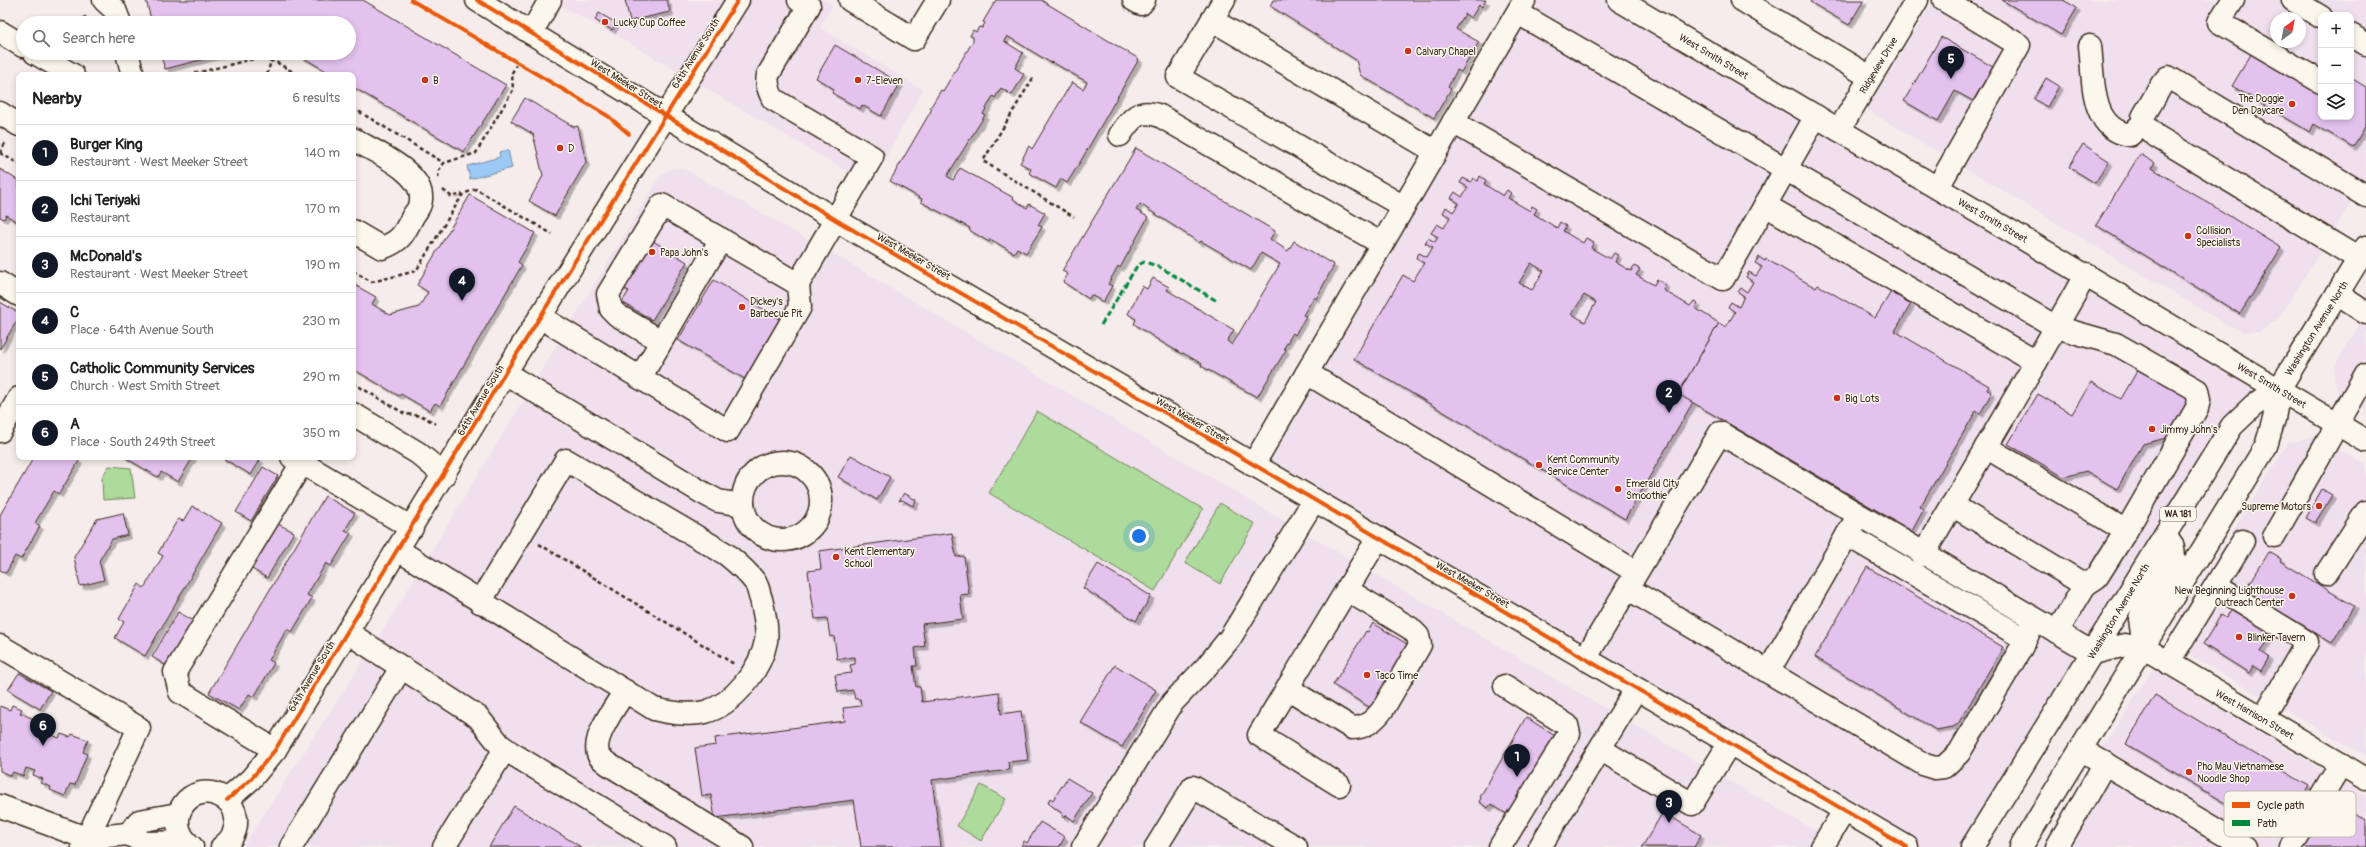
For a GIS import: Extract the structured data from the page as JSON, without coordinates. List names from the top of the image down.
{
  "streets": {
    "main road": [
      "64th Avenue South",
      "West Smith Street",
      "Ridgeview Drive",
      "West Meeker Street",
      "Washington Avenue North",
      "WA 181",
      "West Harrison Street"
    ]
  },
  "crossings": [
    ["64th Avenue South", "West Meeker Street"],
    ["West Smith Street", "Ridgeview Drive"],
    ["West Smith Street", "Washington Avenue North"],
    ["Washington Avenue North", "West Harrison Street"]
  ],
  "places": [
    "Lucky Cup Coffee",
    "Calvary Chapel",
    "B",
    "7-Eleven",
    "The Doggie Den Daycare",
    "D",
    "Collision Specialists",
    "Papa John's",
    "Dickey's Barbecue Pit",
    "Big Lots",
    "Jimmy John's",
    "Kent Community Service Center",
    "Emerald City Smoothie",
    "Supreme Motors",
    "Kent Elementary School",
    "New Beginning Lighthouse Outreach Center",
    "Blinker Tavern",
    "Taco Time",
    "Pho Mau Vietnamese Noodle Shop"
  ],
  "legend": ["Cycle path", "Path"],
  "north": "top right",
  "page": {
    "map_buttons": ["+", "−"],
    "search": "Search here",
    "pins": [
      "5",
      "4",
      "2",
      "6",
      "1",
      "3"
    ],
    "heading": ["Nearby", "6 results"],
    "list": [
      {
        "mark": "1",
        "name": "Burger King",
        "note": "Restaurant · West Meeker Street",
        "value": "140 m"
      },
      {
        "mark": "2",
        "name": "Ichi Teriyaki",
        "note": "Restaurant",
        "value": "170 m"
      },
      {
        "mark": "3",
        "name": "McDonald's",
        "note": "Restaurant · West Meeker Street",
        "value": "190 m"
      },
      {
        "mark": "4",
        "name": "C",
        "note": "Place · 64th Avenue South",
        "value": "230 m"
      },
      {
        "mark": "5",
        "name": "Catholic Community Services",
        "note": "Church · West Smith Street",
        "value": "290 m"
      },
      {
        "mark": "6",
        "name": "A",
        "note": "Place · South 249th Street",
        "value": "350 m"
      }
    ]
  }
}
